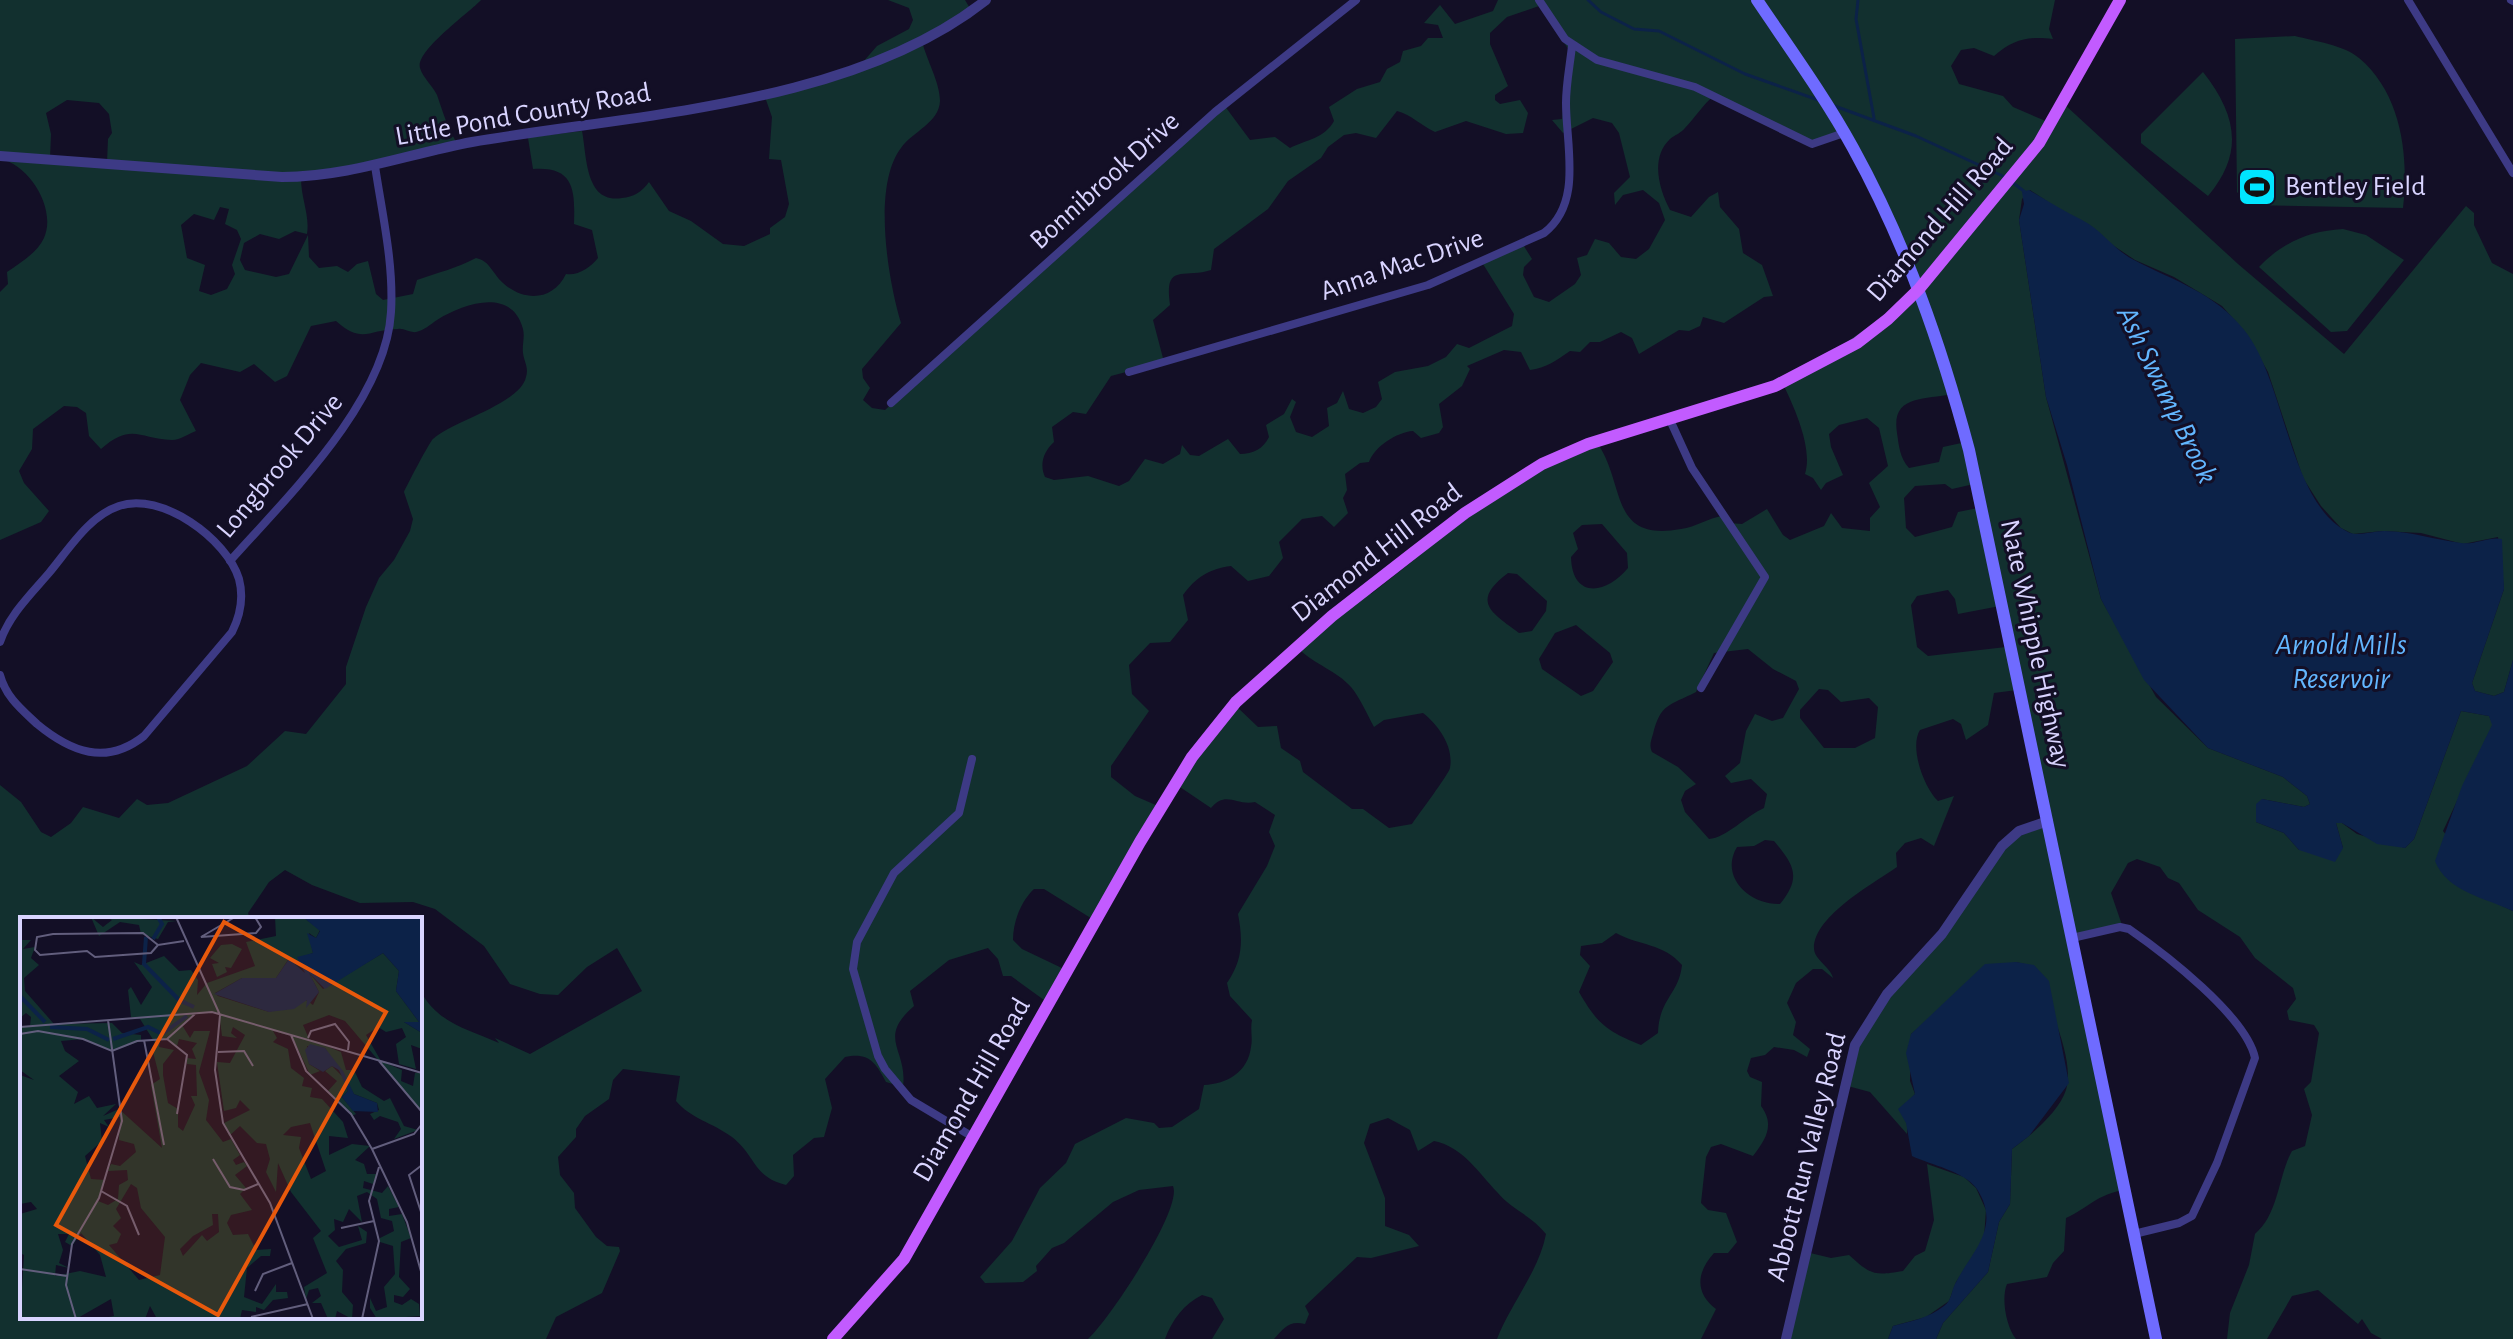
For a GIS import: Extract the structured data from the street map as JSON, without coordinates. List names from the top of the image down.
{
  "streets": {
    "main road": ["Diamond Hill Road", "Nate Whipple Highway"],
    "street": [
      "Little Pond County Road",
      "Bonnibrook Drive",
      "Anna Mac Drive",
      "Longbrook Drive",
      "Abbott Run Valley Road"
    ]
  },
  "crossings": [
    ["Little Pond County Road", "Longbrook Drive"],
    ["Diamond Hill Road", "Nate Whipple Highway"],
    ["Nate Whipple Highway", "Abbott Run Valley Road"]
  ],
  "water": ["Ash Swamp Brook", "Arnold Mills Reservoir"],
  "places": {
    "sports": ["Bentley Field"]
  }
}
